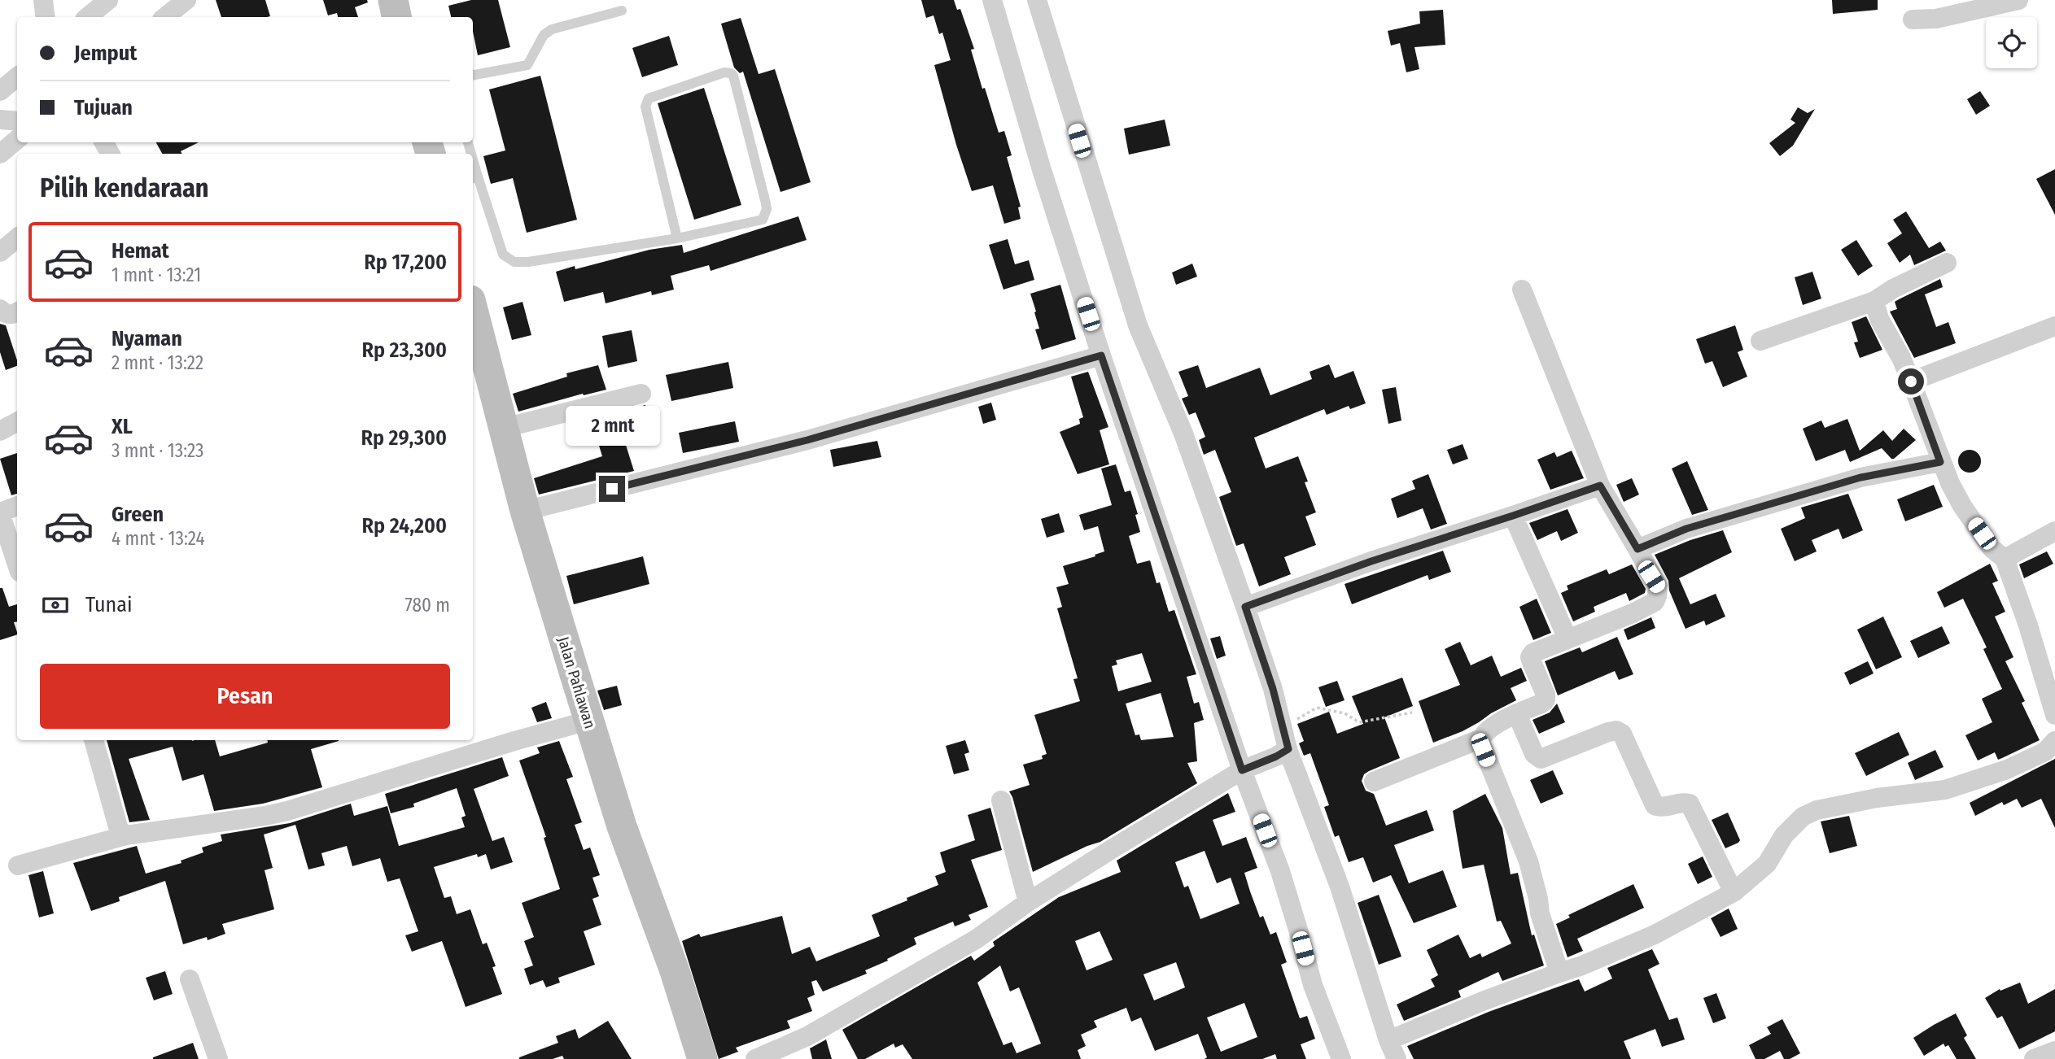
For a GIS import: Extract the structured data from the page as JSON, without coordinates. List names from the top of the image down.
{
  "streets": {
    "street": ["Jalan Pahlawan"]
  },
  "page": {
    "banner": ["Jemput", "Tujuan"],
    "heading": "Pilih kendaraan",
    "list": [
      {
        "name": "Hemat",
        "note": "1 mnt · 13:21",
        "value": "Rp 17,200"
      },
      {
        "name": "Nyaman",
        "note": "2 mnt · 13:22",
        "value": "Rp 23,300"
      },
      {
        "name": "XL",
        "note": "3 mnt · 13:23",
        "value": "Rp 29,300"
      },
      {
        "name": "Green",
        "note": "4 mnt · 13:24",
        "value": "Rp 24,200"
      }
    ],
    "bubble": "2 mnt",
    "pay": ["Tunai", "780 m"],
    "buttons": "Pesan"
  }
}
